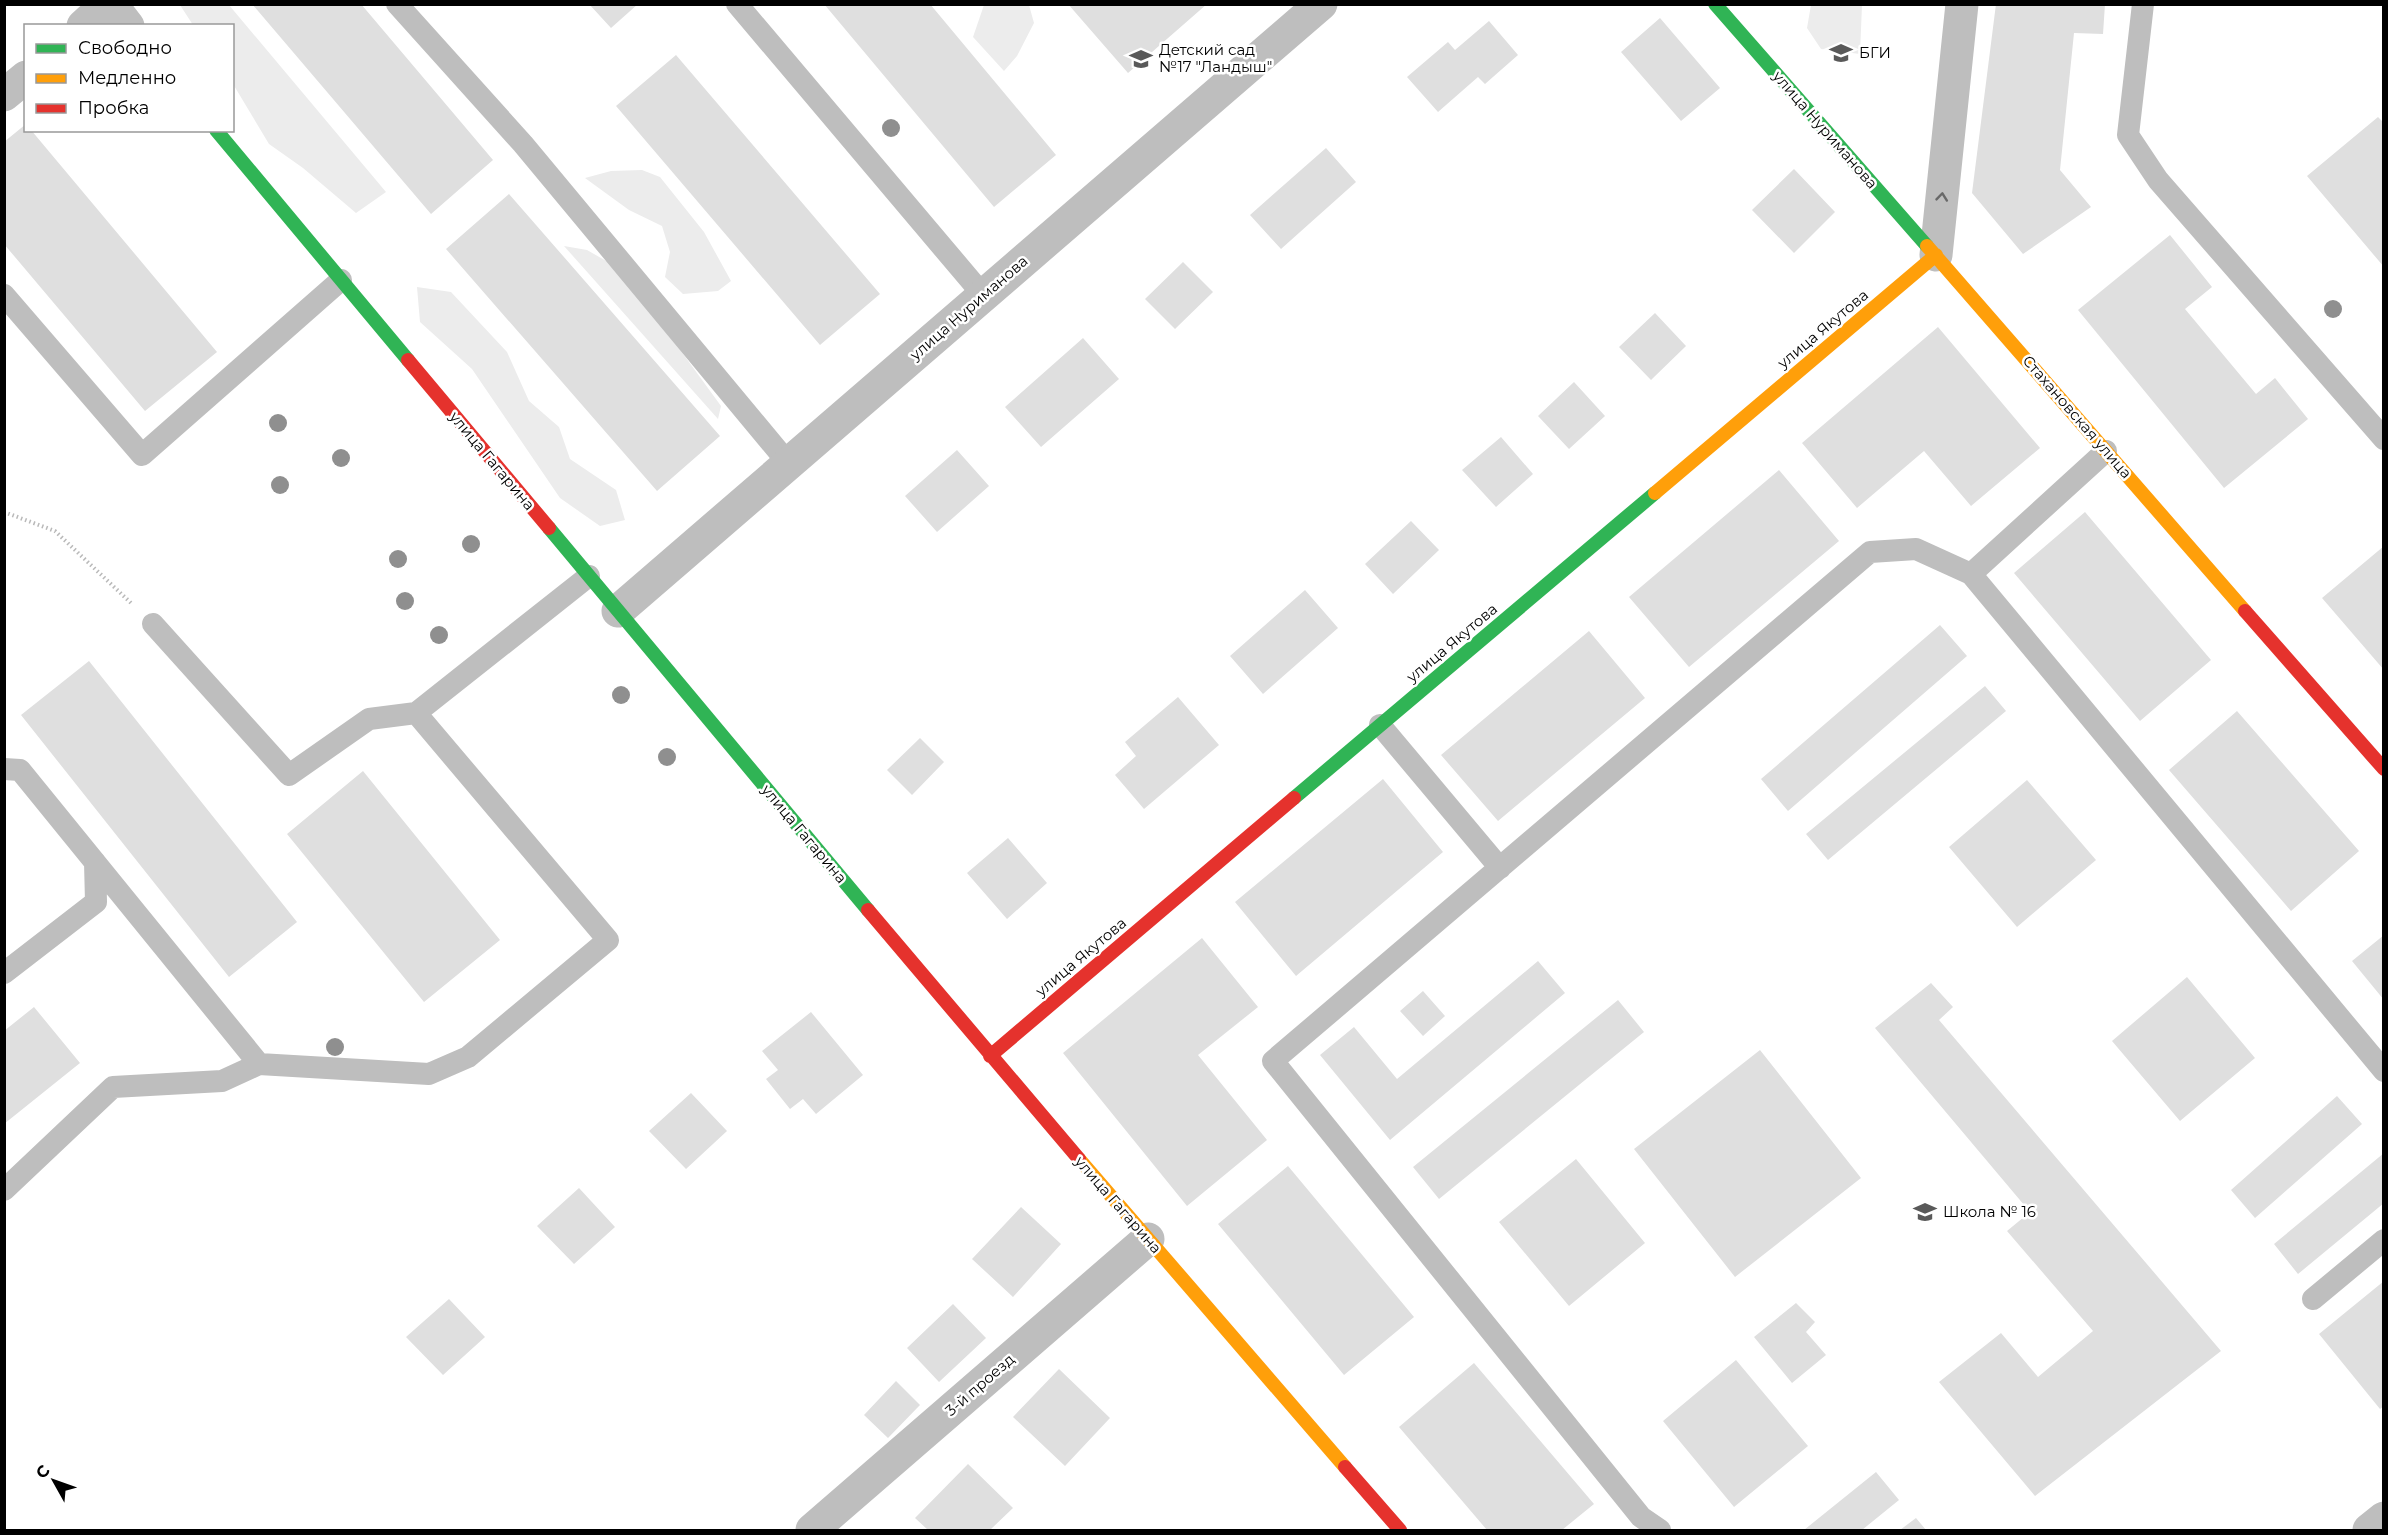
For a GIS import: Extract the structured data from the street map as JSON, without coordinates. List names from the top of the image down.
{
  "streets": {
    "street": [
      "улица Нуриманова",
      "улица Якутова",
      "Стахановская улица",
      "улица Гагарина",
      "3-й проезд"
    ]
  },
  "crossings": [
    ["улица Нуриманова", "улица Якутова"],
    ["улица Нуриманова", "Стахановская улица"],
    ["улица Нуриманова", "улица Гагарина"],
    ["улица Якутова", "Стахановская улица"],
    ["улица Якутова", "улица Гагарина"],
    ["улица Гагарина", "3-й проезд"]
  ],
  "places": {
    "school or university": ["БГИ", "Детский сад №17 \"Ландыш\"", "Школа № 16"]
  },
  "legend": ["Свободно", "Медленно", "Пробка"],
  "north": "top left"
}
